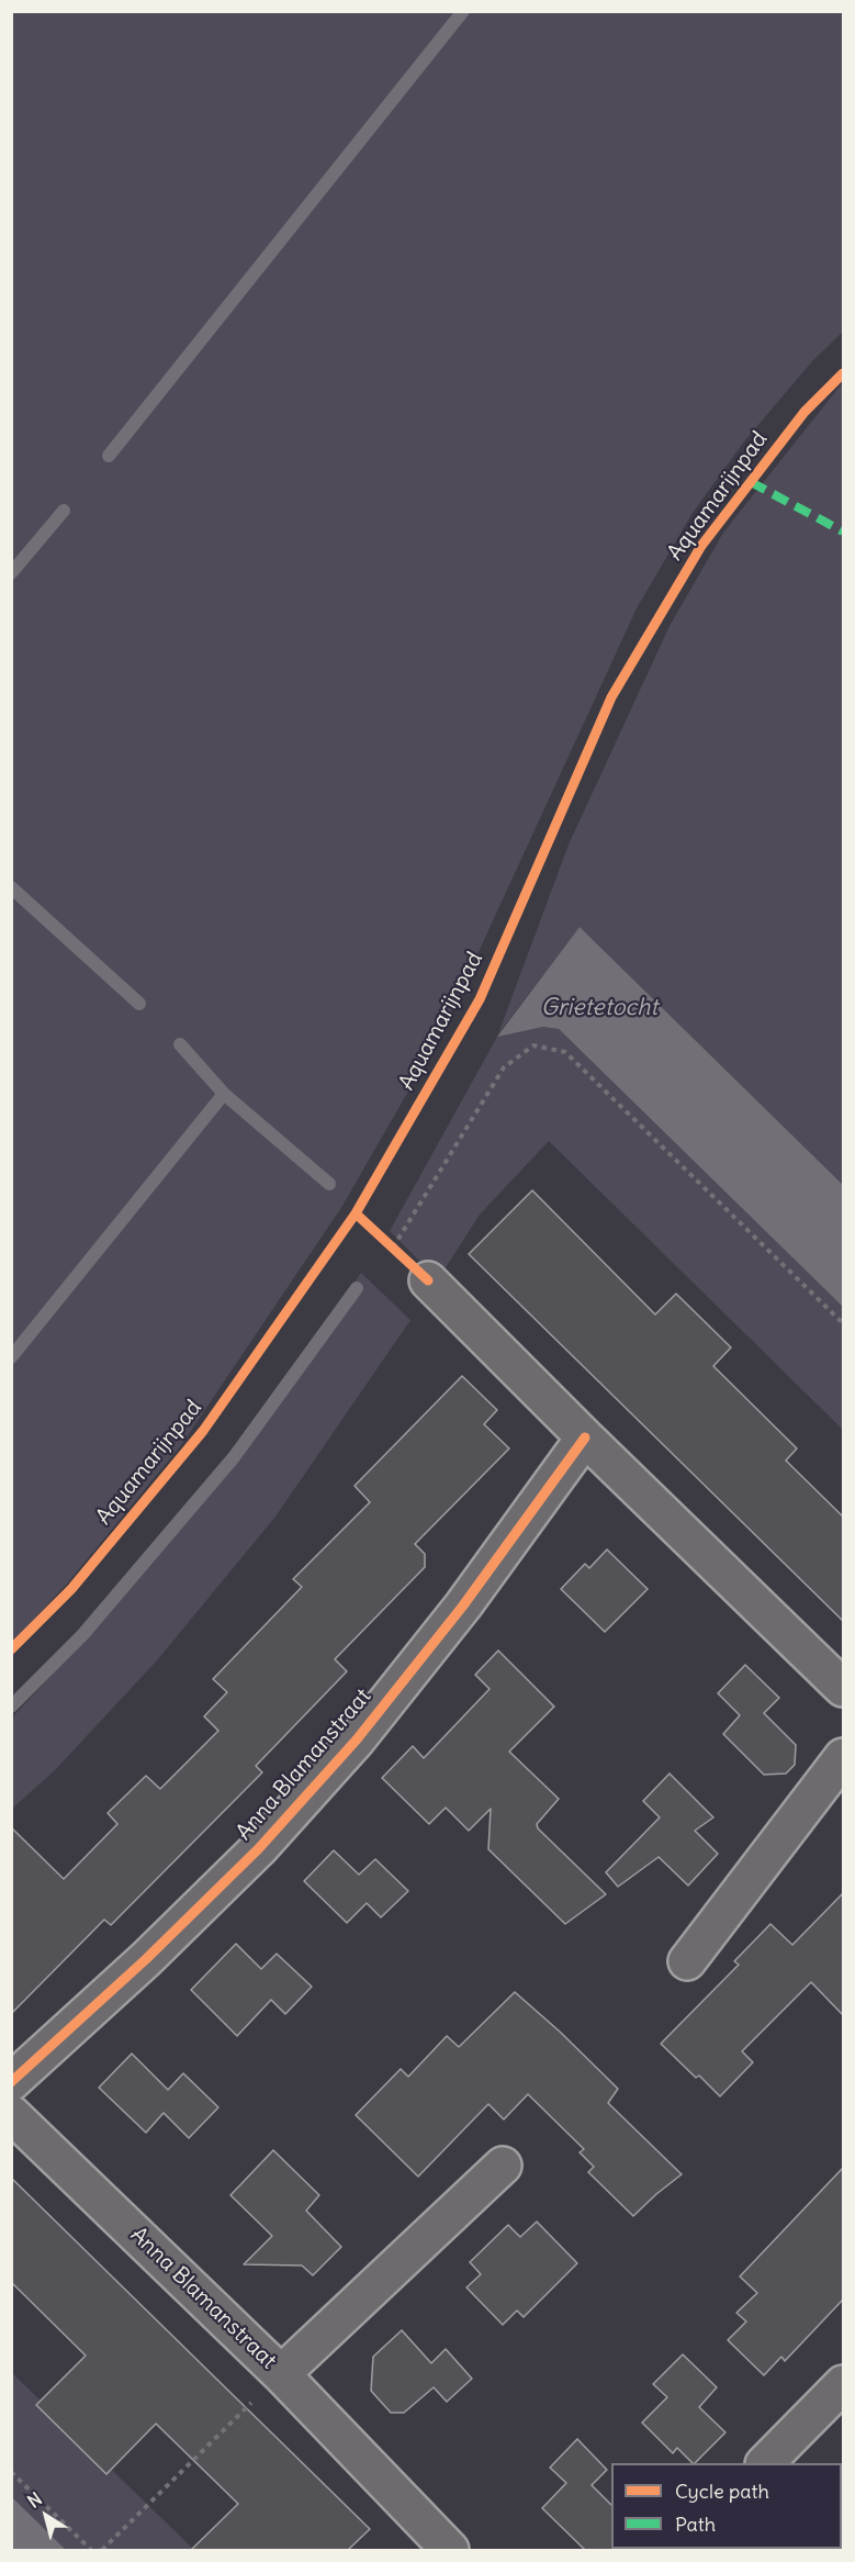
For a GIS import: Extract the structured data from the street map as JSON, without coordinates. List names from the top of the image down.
{
  "streets": {
    "street": ["Anna Blamanstraat"],
    "cycle path": ["Aquamarijnpad"]
  },
  "water": ["Grietetocht"],
  "legend": ["Cycle path", "Path"],
  "north": "top left"
}
